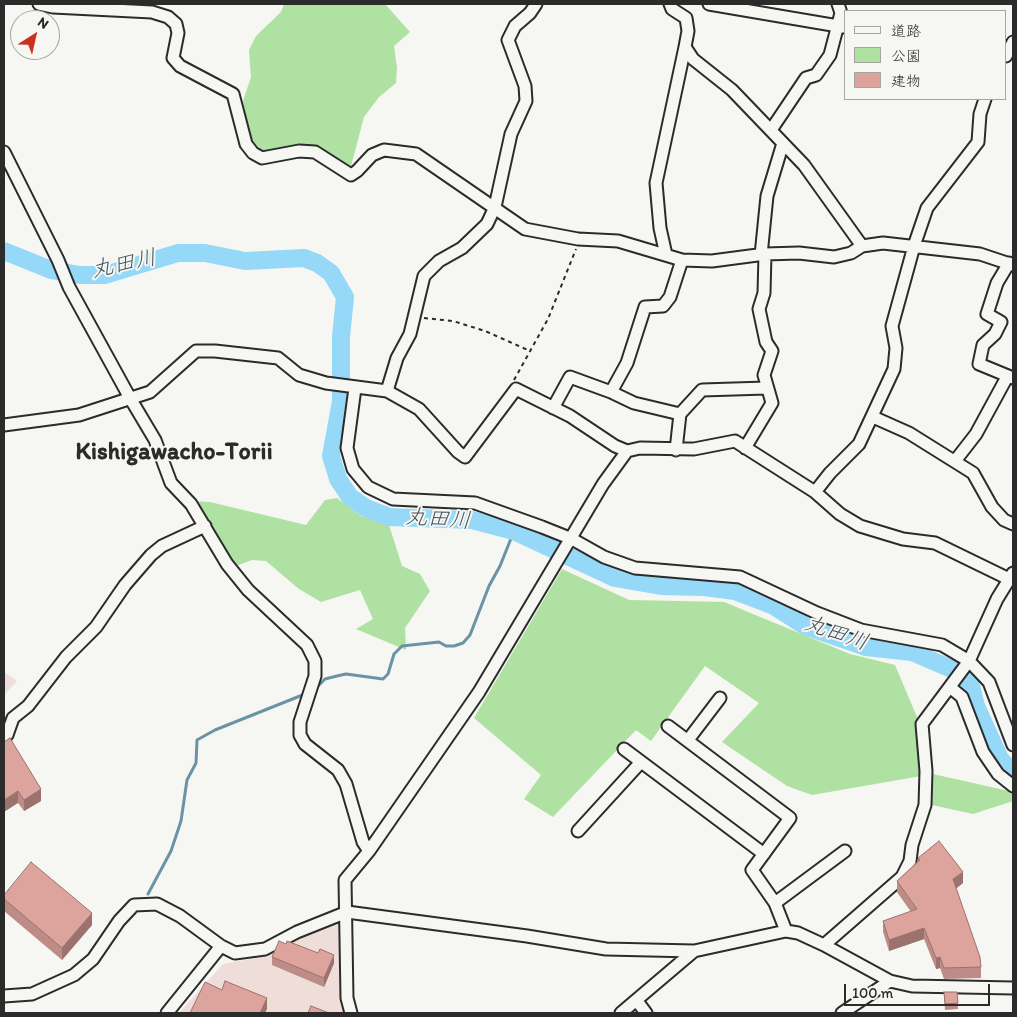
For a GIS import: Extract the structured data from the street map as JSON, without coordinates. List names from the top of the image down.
{
  "districts": ["Kishigawacho-Torii"],
  "water": ["丸田川"],
  "legend": ["道路", "公園", "建物"],
  "scale_bar": "100 m",
  "north": "top right"
}
